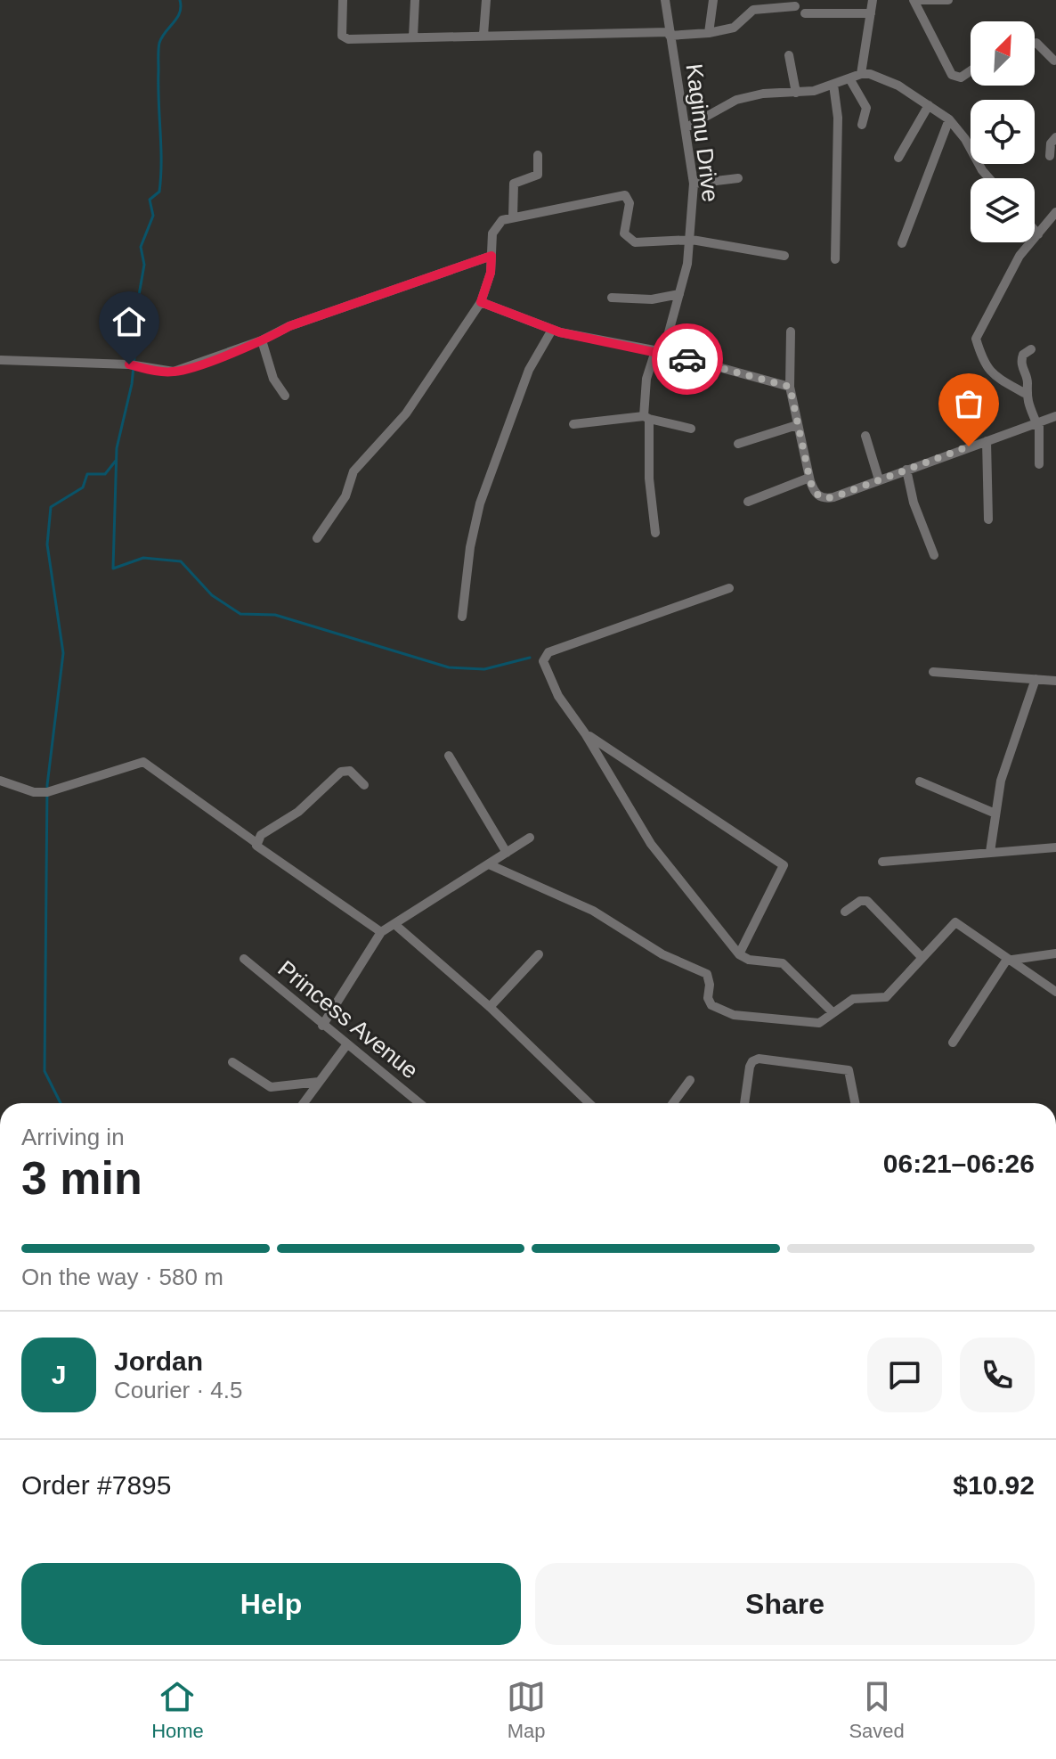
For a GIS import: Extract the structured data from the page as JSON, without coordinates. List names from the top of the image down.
{
  "streets": {
    "street": ["Kagimu Drive", "Princess Avenue"]
  },
  "north": "top right",
  "page": {
    "heading": ["3 min", "Arriving in", "06:21–06:26"],
    "panel": [
      "Jordan",
      "Courier · 4.5",
      "Order #7895",
      "$10.92"
    ],
    "bar": "On the way · 580 m",
    "round": "J",
    "buttons": ["Help", "Share"],
    "tabs": ["Home", "Map", "Saved"]
  }
}
